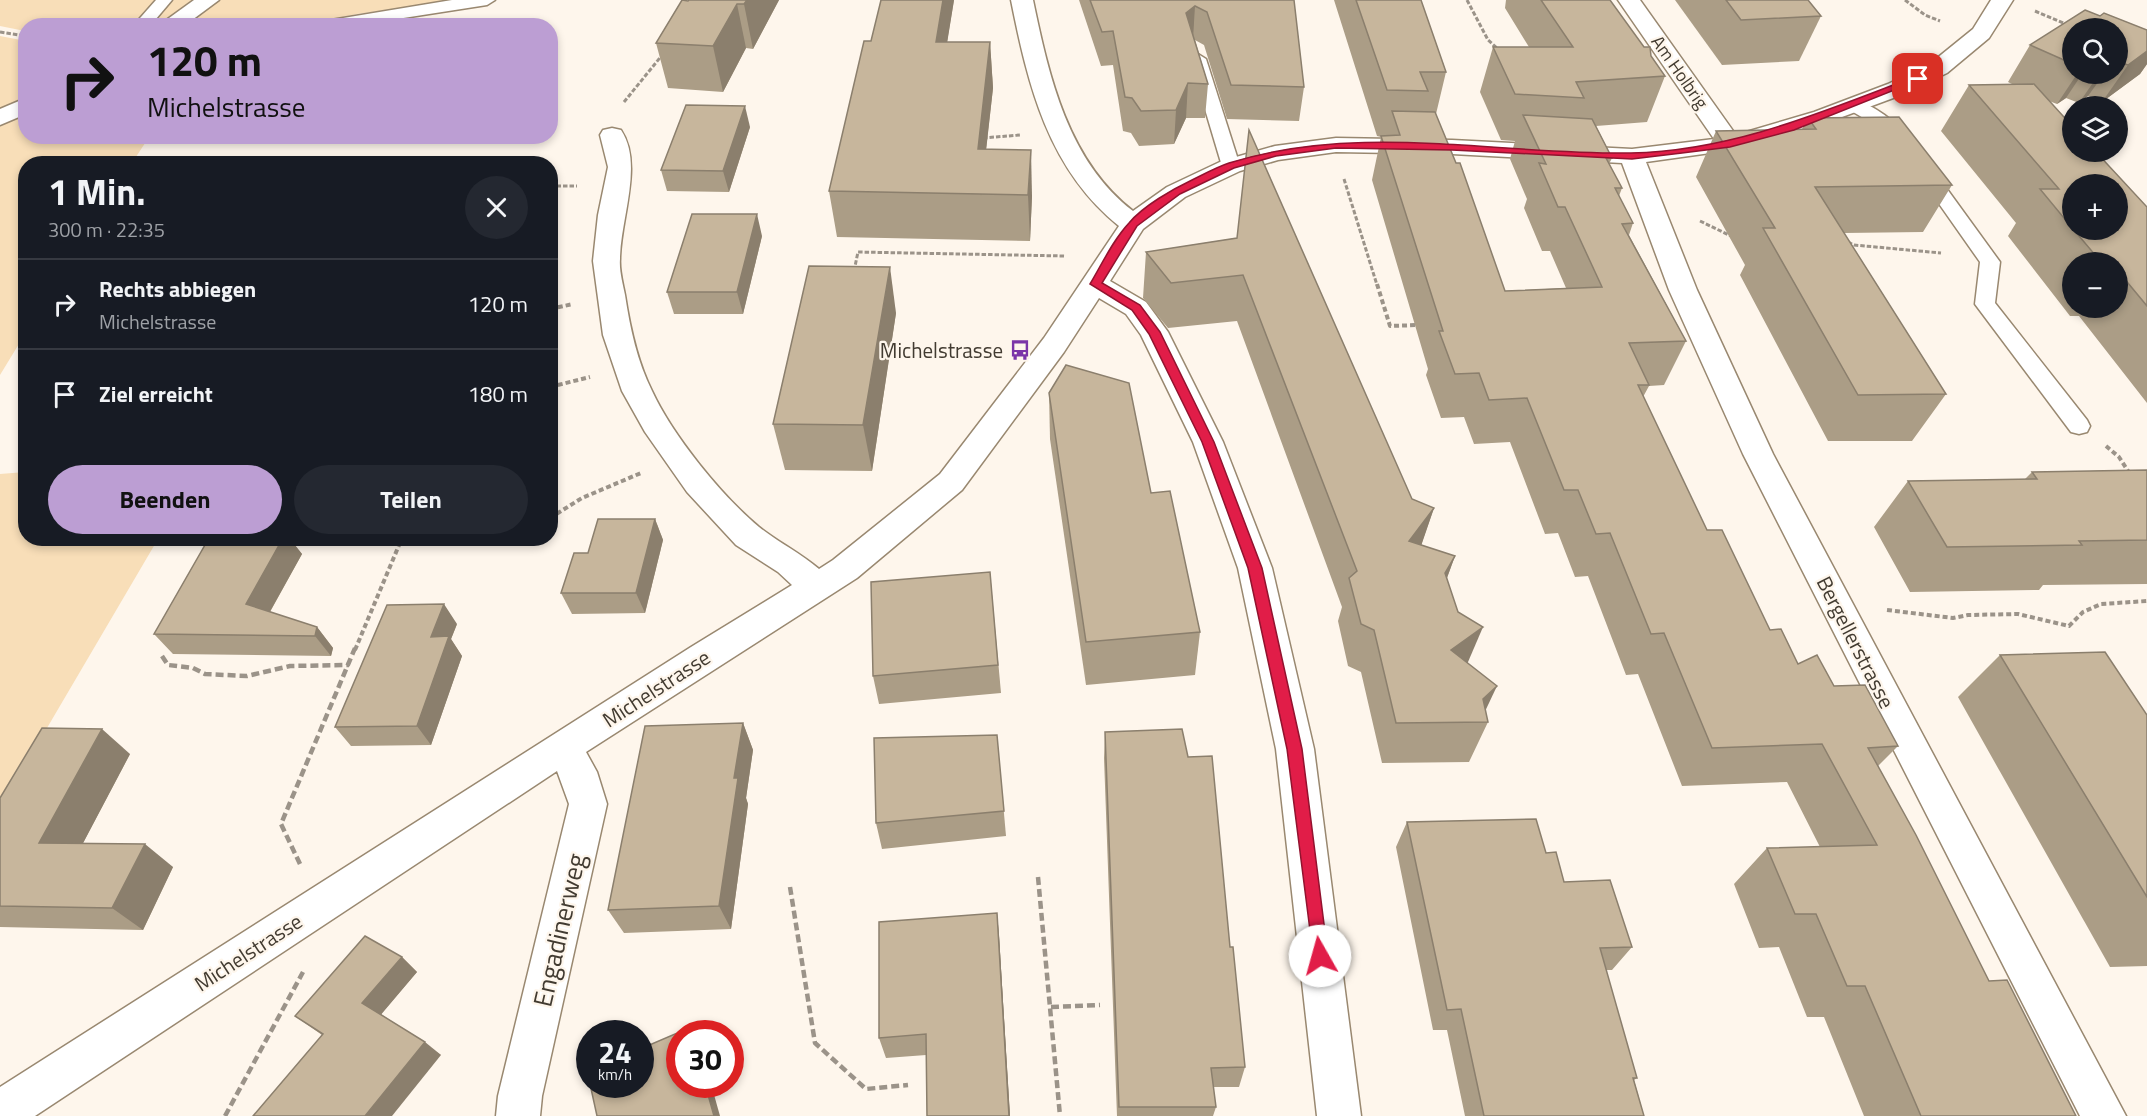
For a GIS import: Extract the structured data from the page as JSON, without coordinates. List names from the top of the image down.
{
  "streets": {
    "street": [
      "Am Holbrig",
      "Bergellerstrasse",
      "Michelstrasse",
      "Engadinerweg"
    ]
  },
  "crossings": [
    ["Am Holbrig", "Michelstrasse"],
    ["Bergellerstrasse", "Michelstrasse"],
    ["Michelstrasse", "Engadinerweg"]
  ],
  "places": {
    "bus stop": ["Michelstrasse"]
  },
  "page": {
    "map_buttons": ["+", "−"],
    "turn": ["120 m", "Michelstrasse"],
    "heading": ["1 Min.", "300 m · 22:35"],
    "list": [
      {
        "name": "Rechts abbiegen",
        "note": "Michelstrasse",
        "value": "120 m"
      },
      {
        "name": "Ziel erreicht",
        "value": "180 m"
      }
    ],
    "buttons": ["Beenden", "Teilen"],
    "speed": "24 km/h",
    "limit": "30"
  }
}
